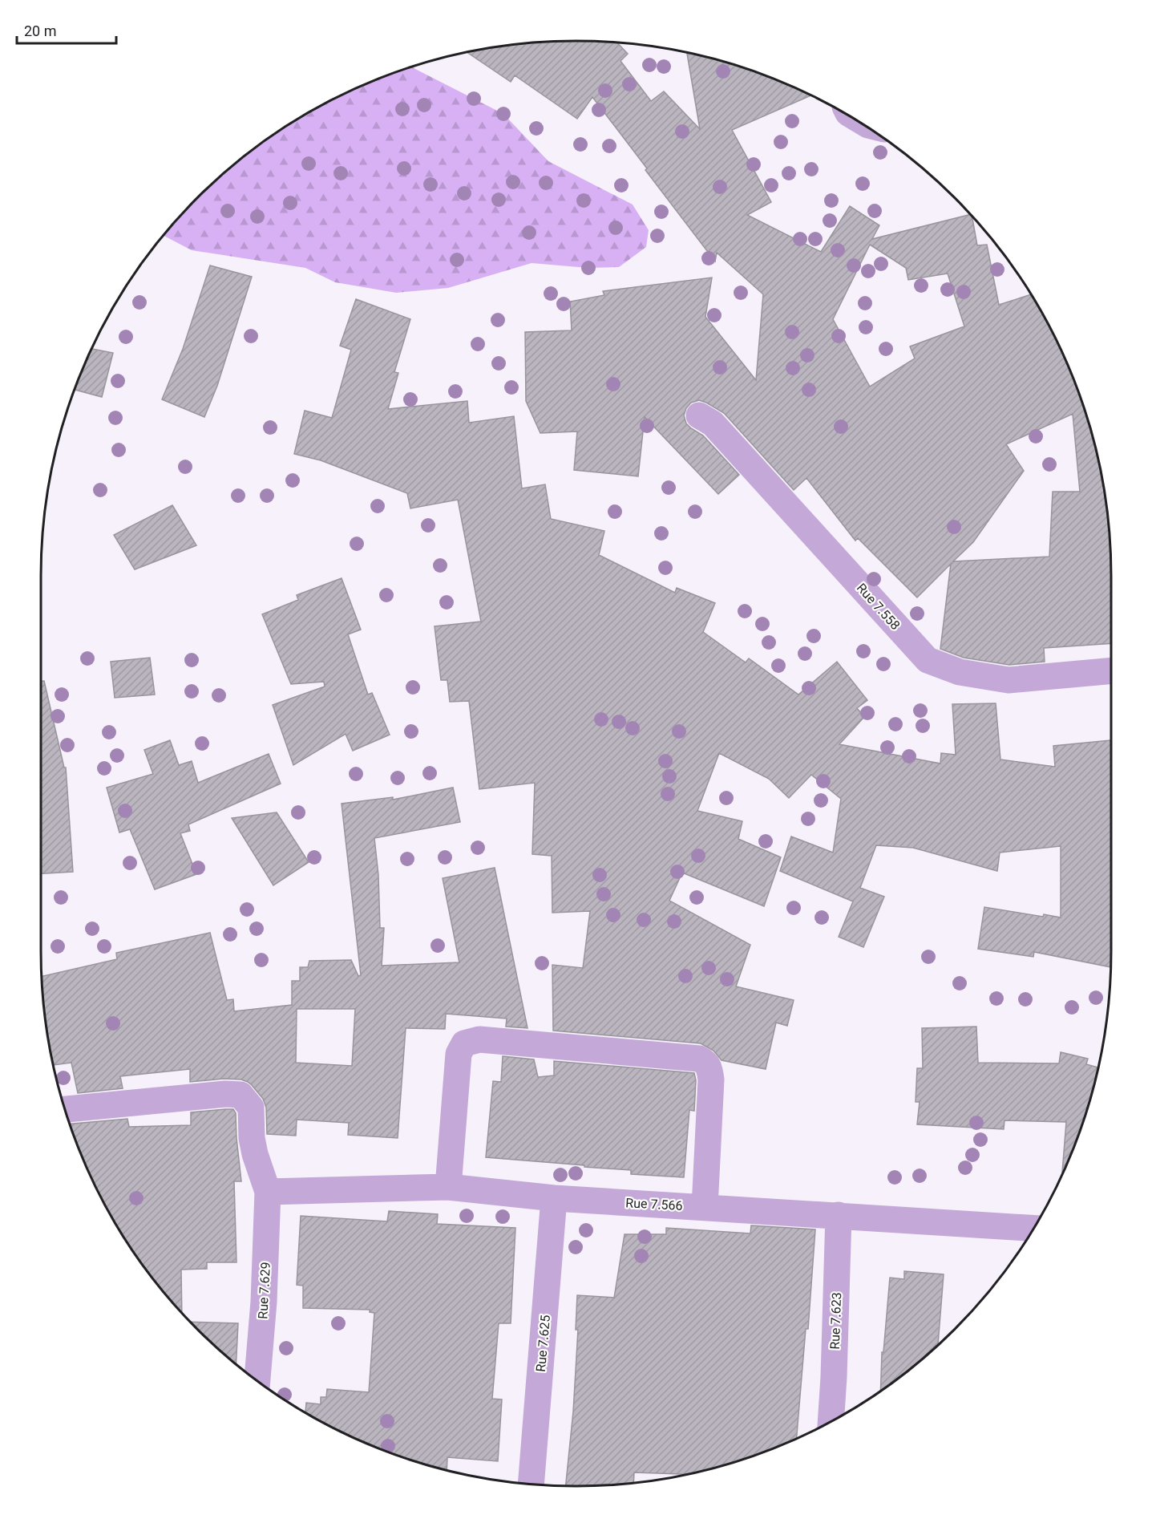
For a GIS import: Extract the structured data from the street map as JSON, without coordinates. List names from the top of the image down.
{
  "streets": {
    "street": [
      "Rue 7.558",
      "Rue 7.566",
      "Rue 7.629",
      "Rue 7.623",
      "Rue 7.625"
    ]
  },
  "crossings": [
    ["Rue 7.566", "Rue 7.629"],
    ["Rue 7.566", "Rue 7.623"],
    ["Rue 7.566", "Rue 7.625"]
  ],
  "scale_bar": "20 m"
}
